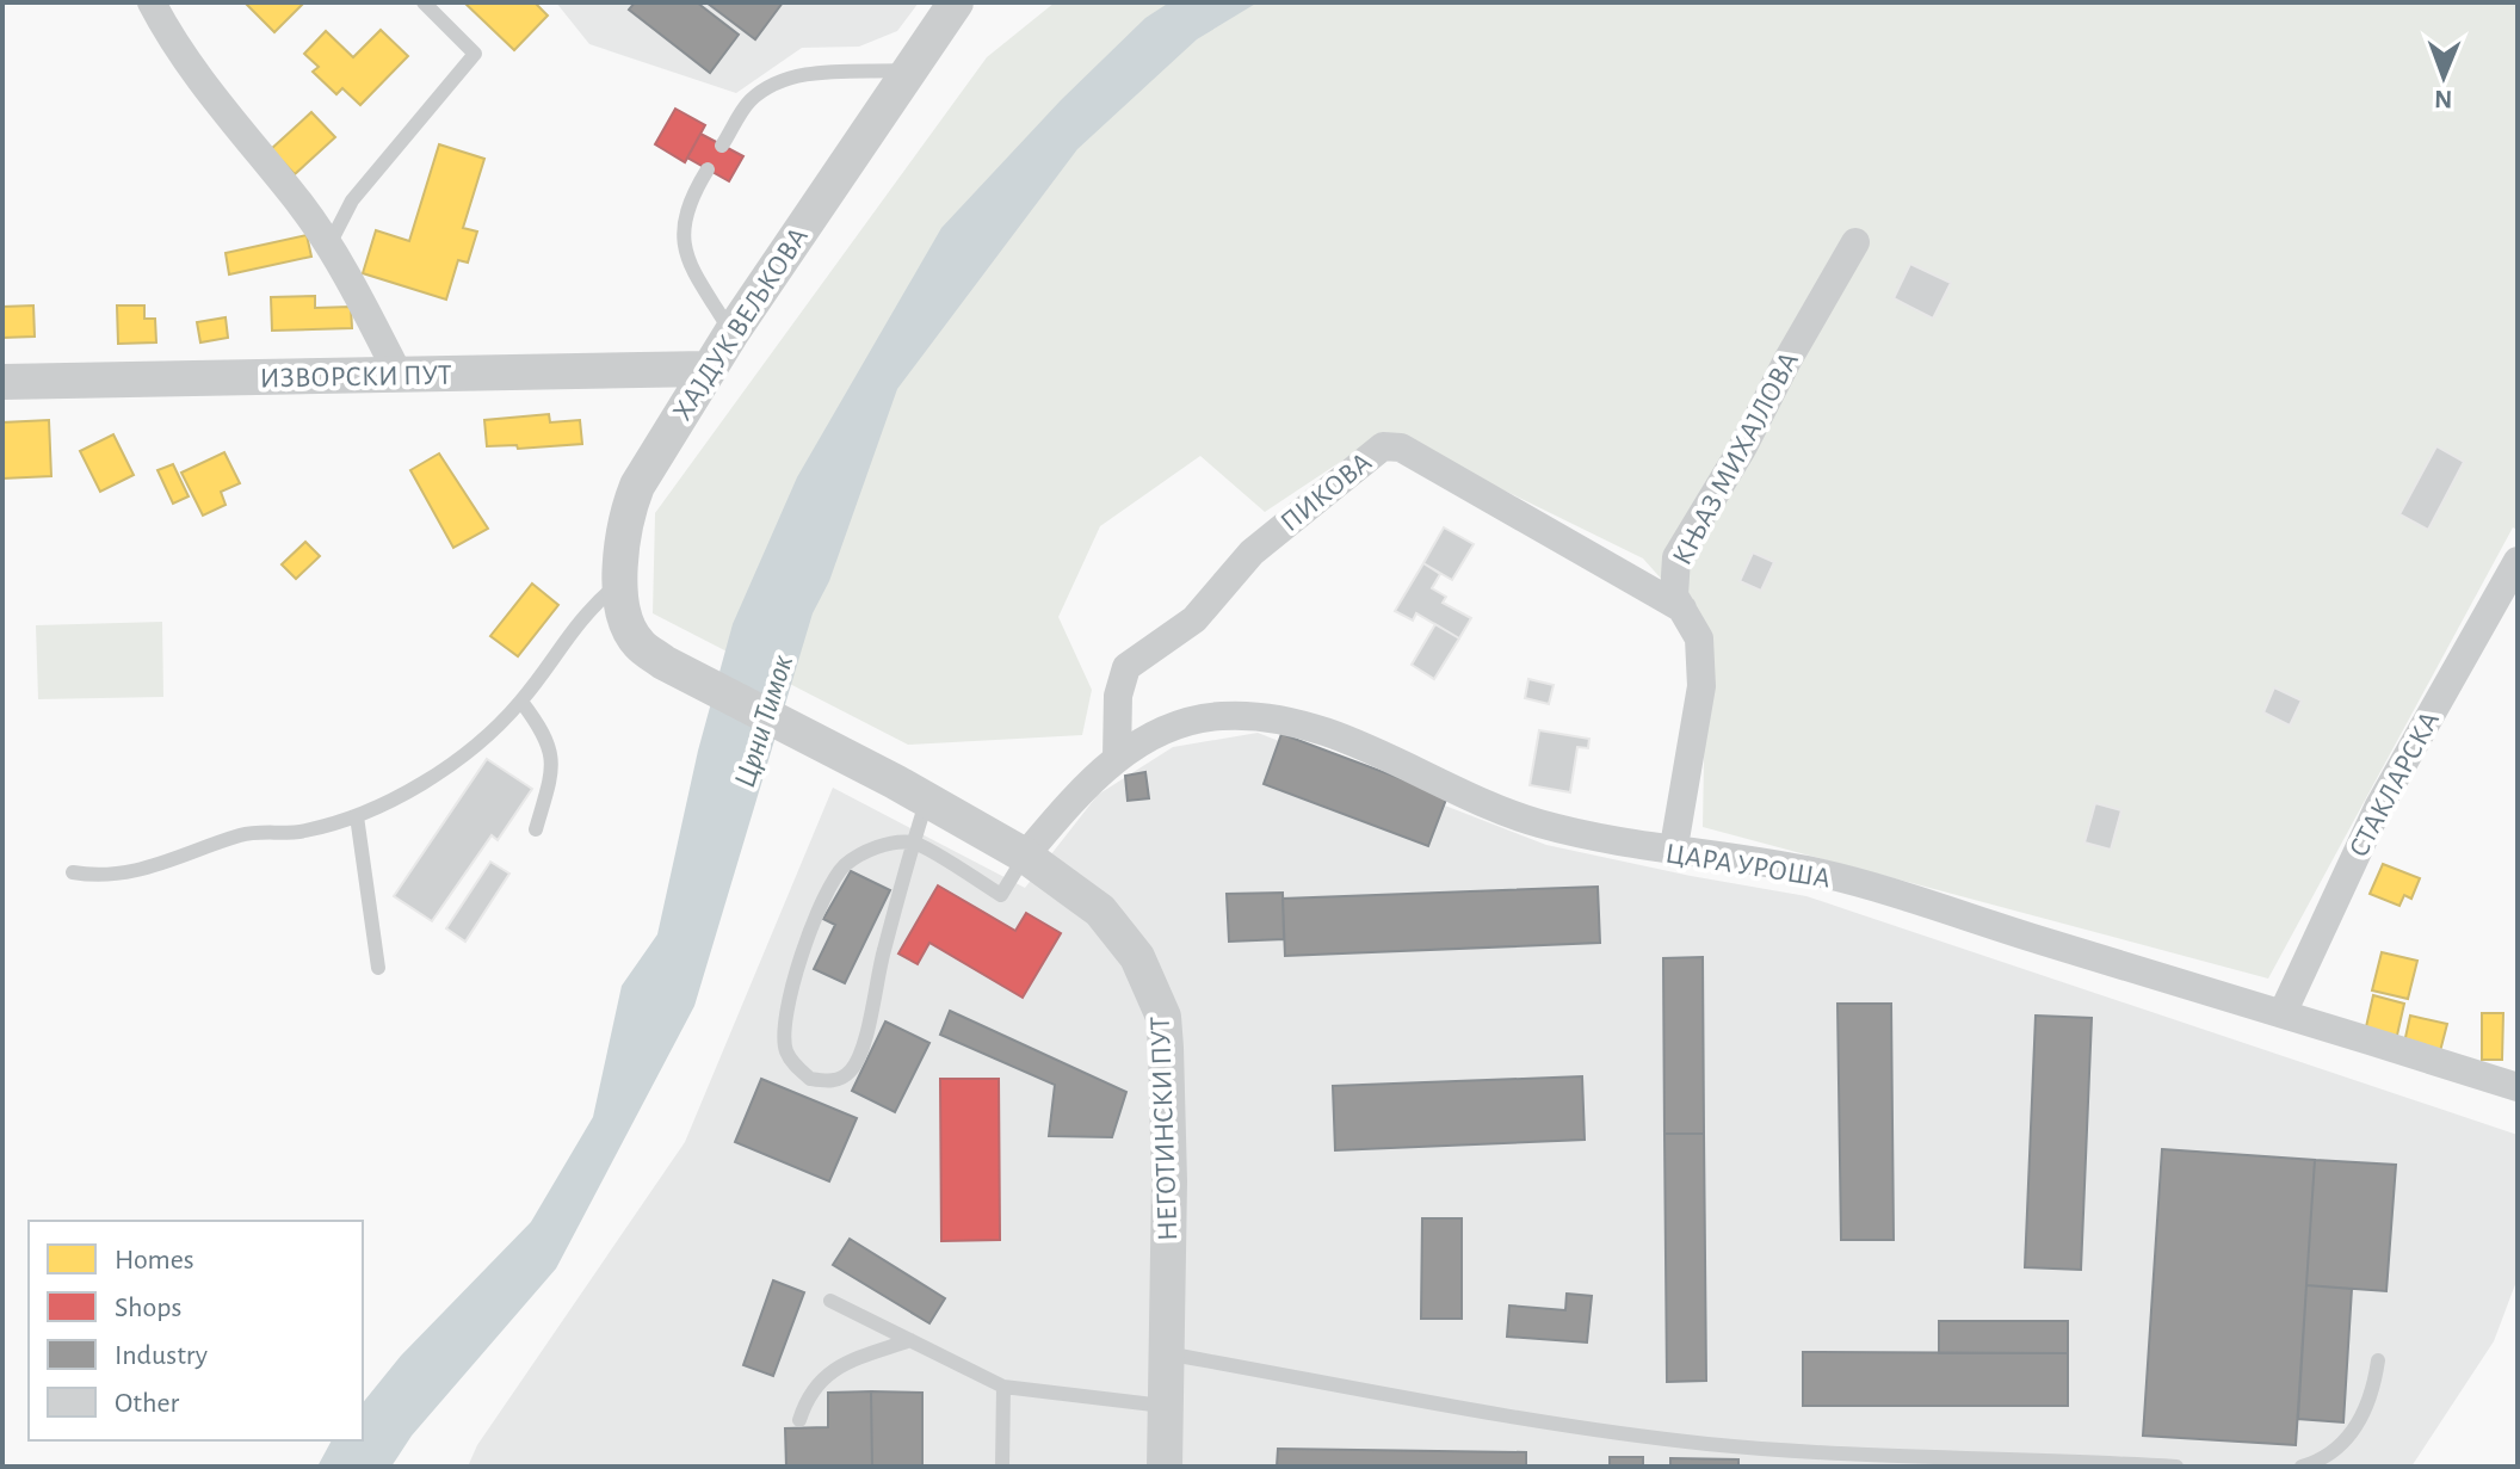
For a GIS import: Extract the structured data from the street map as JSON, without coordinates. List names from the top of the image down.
{
  "streets": {
    "street": [
      "ХАЈДУК ВЕЉКОВА",
      "ИЗВОРСКИ ПУТ",
      "КЊАЗ МИХАЈЛОВА",
      "ПИКОВА",
      "СТАКЛАРСКА",
      "ЦАРА УРОША",
      "НЕГОТИНСКИ ПУТ"
    ]
  },
  "crossings": [
    ["ХАЈДУК ВЕЉКОВА", "ИЗВОРСКИ ПУТ"],
    ["ХАЈДУК ВЕЉКОВА", "НЕГОТИНСКИ ПУТ"],
    ["КЊАЗ МИХАЈЛОВА", "ПИКОВА"],
    ["КЊАЗ МИХАЈЛОВА", "ЦАРА УРОША"],
    ["ПИКОВА", "ЦАРА УРОША"],
    ["СТАКЛАРСКА", "ЦАРА УРОША"],
    ["ЦАРА УРОША", "НЕГОТИНСКИ ПУТ"]
  ],
  "water": ["Црни Тимок"],
  "legend": [
    "Homes",
    "Shops",
    "Industry",
    "Other"
  ],
  "north": "bottom"
}
